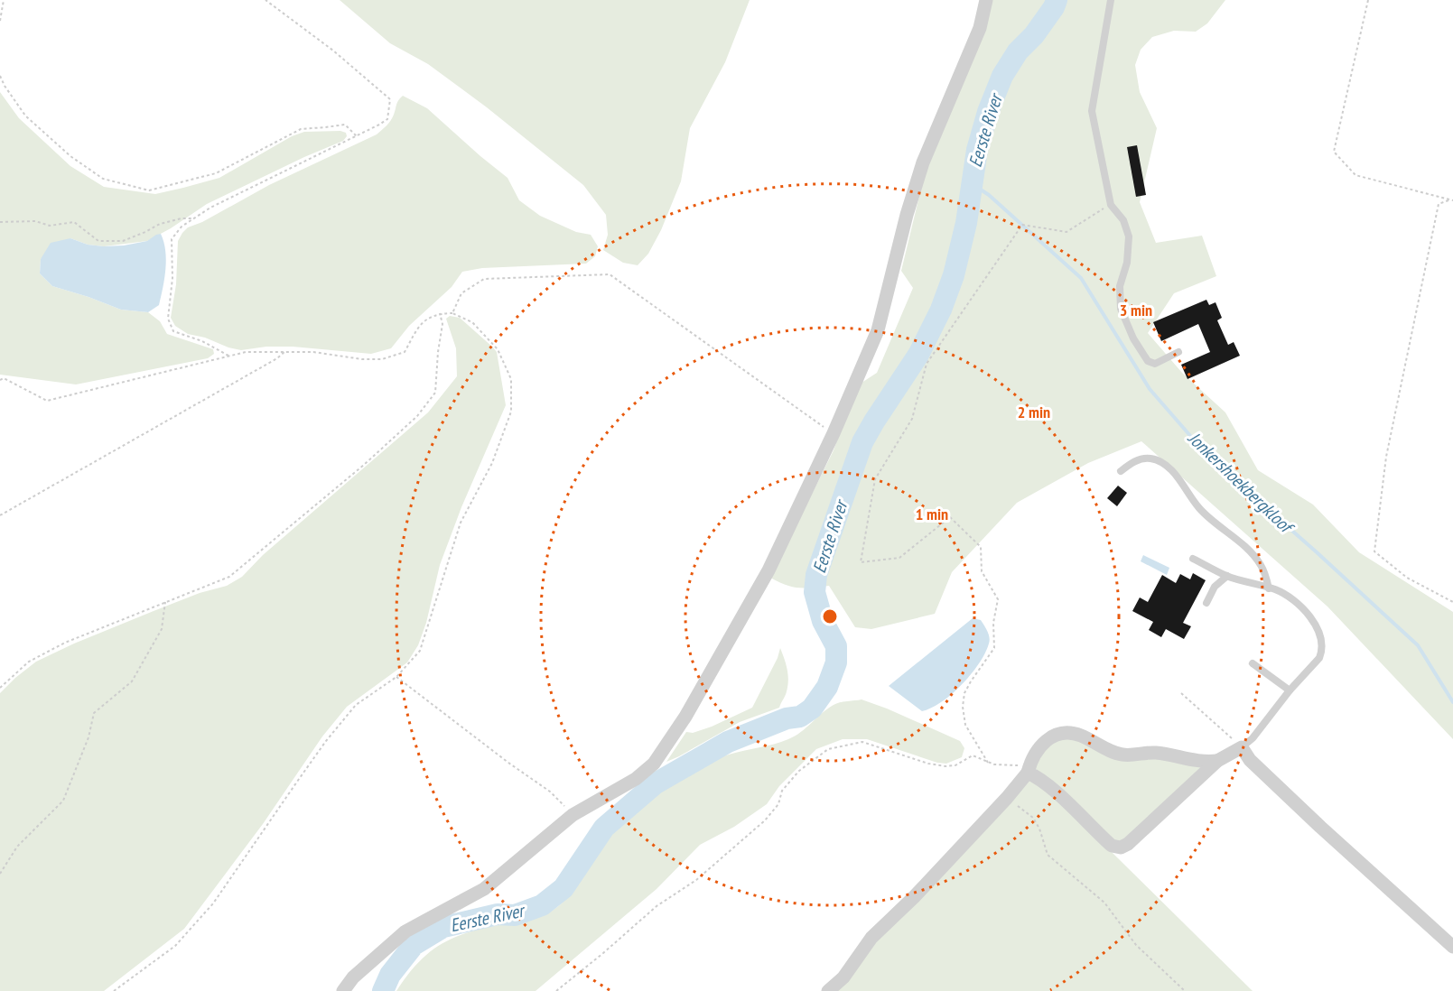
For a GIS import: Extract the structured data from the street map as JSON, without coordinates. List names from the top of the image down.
{
  "water": ["Eerste River", "Jonkershoekbergkloof"],
  "rings": ["3 min", "2 min", "1 min"]
}
